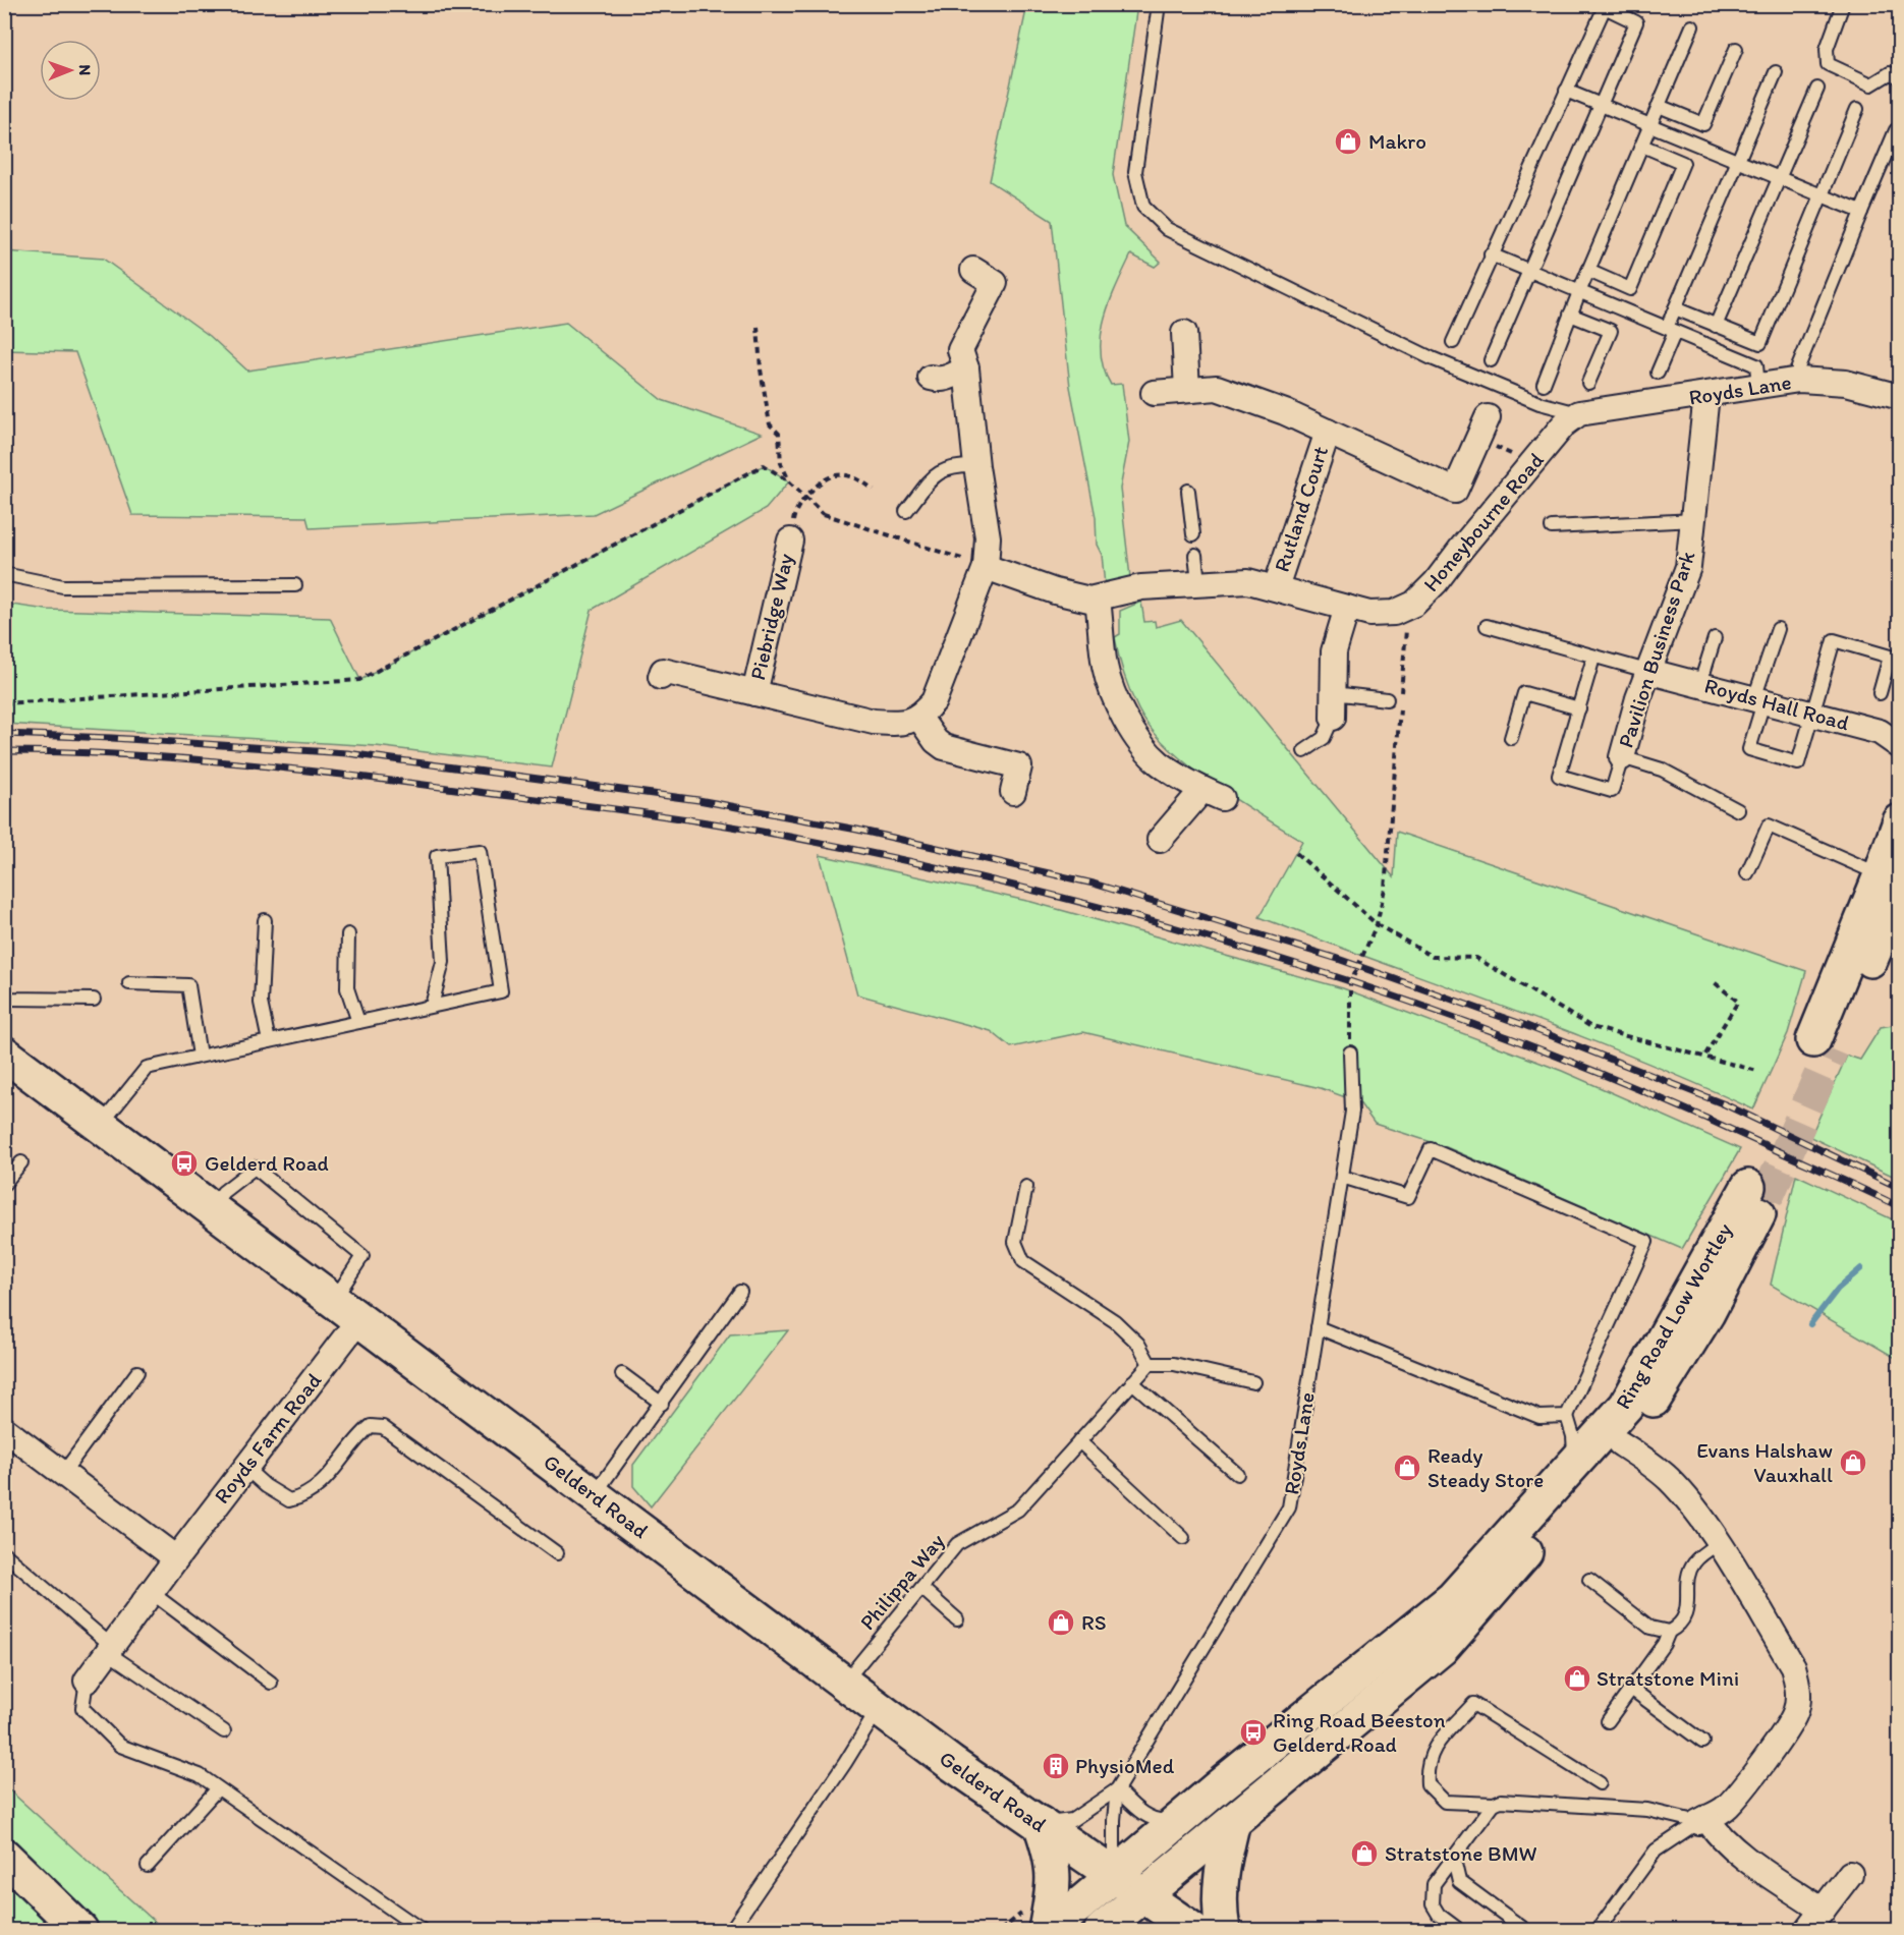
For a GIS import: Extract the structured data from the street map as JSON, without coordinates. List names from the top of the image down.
{
  "streets": {
    "main road": ["Ring Road Low Wortley", "Gelderd Road"],
    "street": [
      "Royds Lane",
      "Rutland Court",
      "Honeybourne Road",
      "Piebridge Way",
      "Pavilion Business Park",
      "Royds Hall Road",
      "Royds Farm Road"
    ],
    "lane": ["Philippa Way"]
  },
  "crossings": [
    ["Royds Lane", "Honeybourne Road"],
    ["Royds Lane", "Pavilion Business Park"],
    ["Royds Lane", "Ring Road Low Wortley"],
    ["Royds Lane", "Gelderd Road"],
    ["Rutland Court", "Honeybourne Road"],
    ["Pavilion Business Park", "Royds Hall Road"],
    ["Ring Road Low Wortley", "Gelderd Road"],
    ["Royds Farm Road", "Gelderd Road"],
    ["Gelderd Road", "Philippa Way"]
  ],
  "places": {
    "shop": [
      "Makro",
      "Evans Halshaw Vauxhall",
      "Ready Steady Store",
      "RS",
      "Stratstone Mini",
      "Stratstone BMW"
    ],
    "bus stop": ["Gelderd Road", "Ring Road Beeston Gelderd Road"],
    "building": ["PhysioMed"]
  },
  "north": "right"
}
